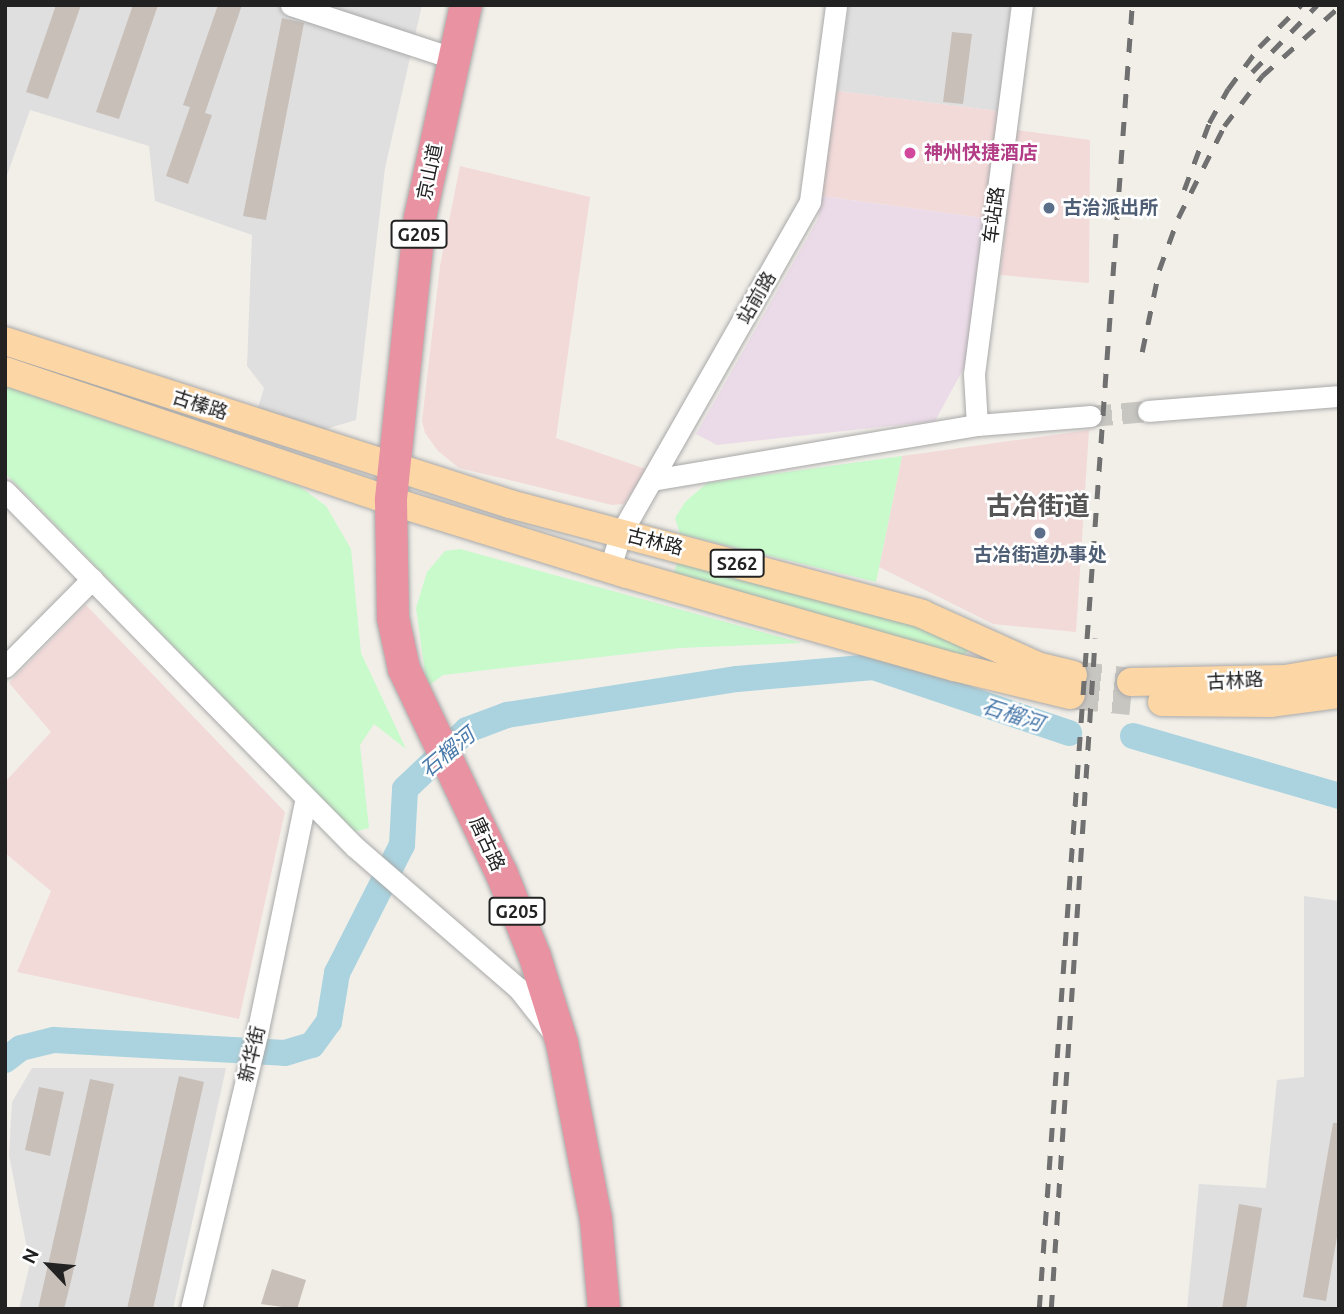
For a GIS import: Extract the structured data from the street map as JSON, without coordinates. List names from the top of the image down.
{
  "streets": {
    "highway": ["京山道", "G205", "唐古路"],
    "main road": ["古榛路", "古林路", "S262"],
    "street": ["车站路", "站前路", "新华街"]
  },
  "crossings": [
    ["京山道", "古榛路"],
    ["京山道", "古林路"],
    ["京山道", "唐古路"],
    ["站前路", "古林路"],
    ["古榛路", "古林路"],
    ["古榛路", "唐古路"],
    ["古林路", "唐古路"]
  ],
  "districts": ["古冶街道"],
  "water": ["石榴河"],
  "places": ["神州快捷酒店", "古治派出所", "古冶街道办事处"],
  "north": "top left"
}
